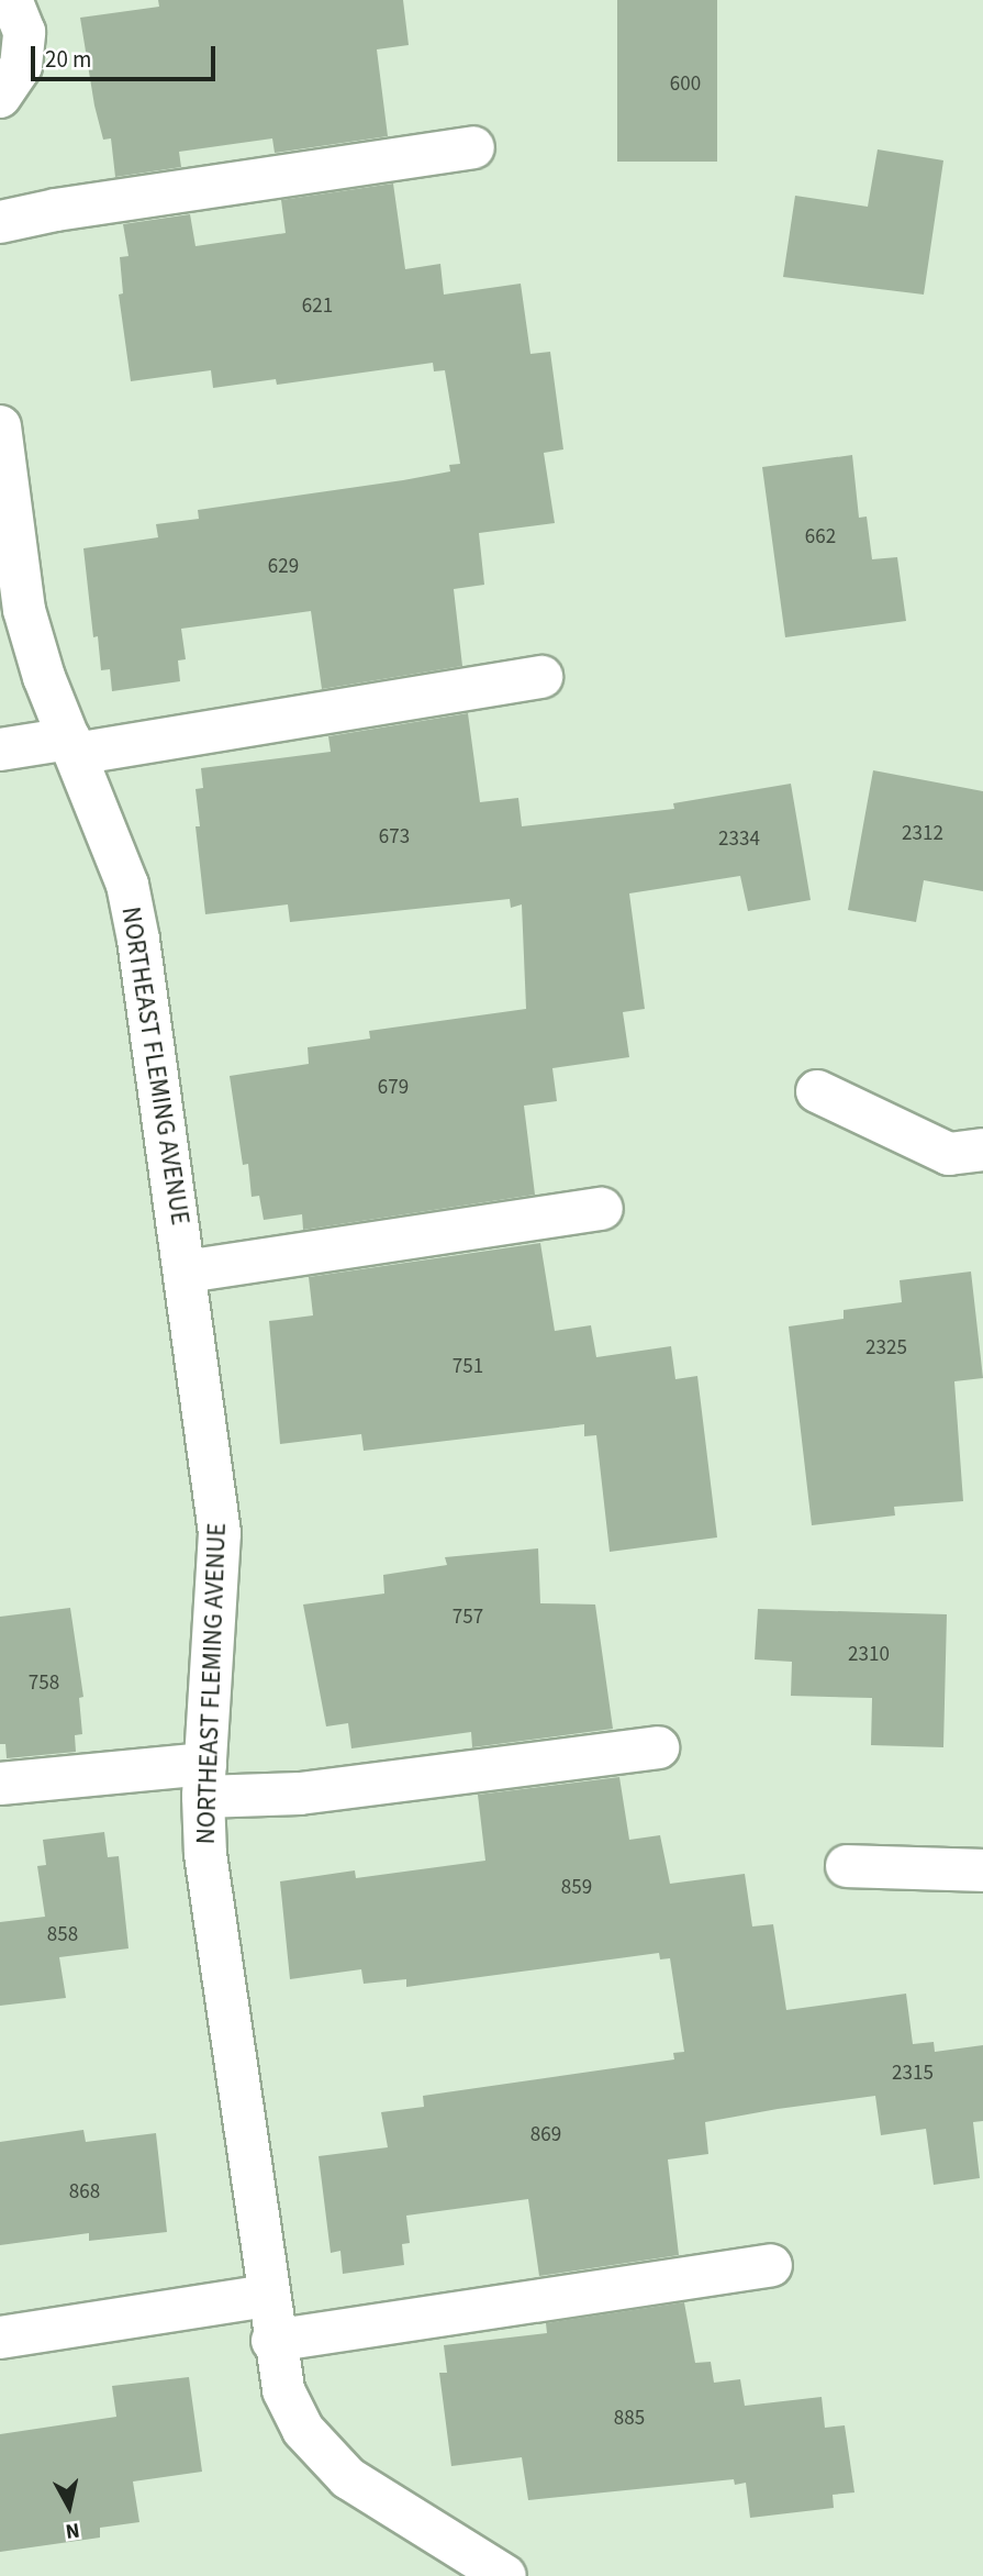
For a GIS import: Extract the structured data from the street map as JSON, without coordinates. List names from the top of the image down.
{
  "streets": {
    "street": ["NORTHEAST FLEMING AVENUE"]
  },
  "house_numbers": [
    "600",
    "621",
    "662",
    "629",
    "2312",
    "673",
    "2334",
    "679",
    "2325",
    "751",
    "757",
    "2310",
    "758",
    "859",
    "858",
    "2315",
    "869",
    "868",
    "885"
  ],
  "scale_bar": "20 m",
  "north": "bottom"
}
